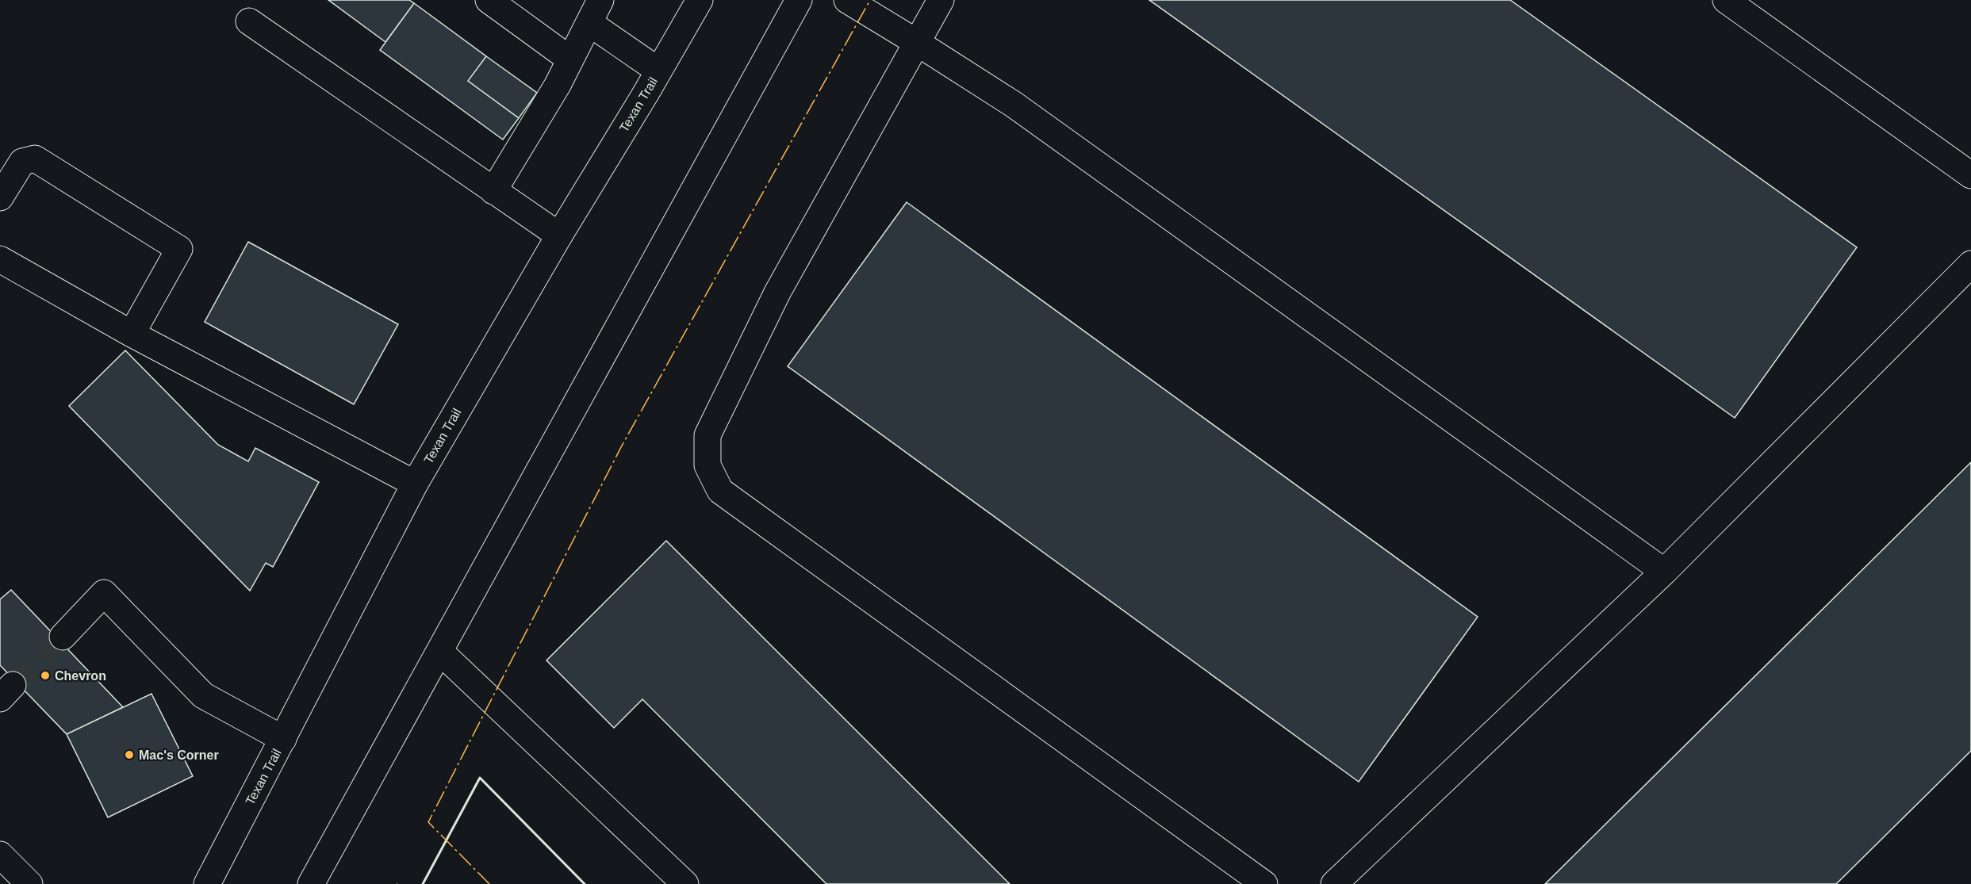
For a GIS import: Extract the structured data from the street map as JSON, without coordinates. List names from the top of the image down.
{
  "streets": {
    "main road": ["Texan Trail"]
  },
  "places": ["Chevron", "Mac's Corner"]
}
